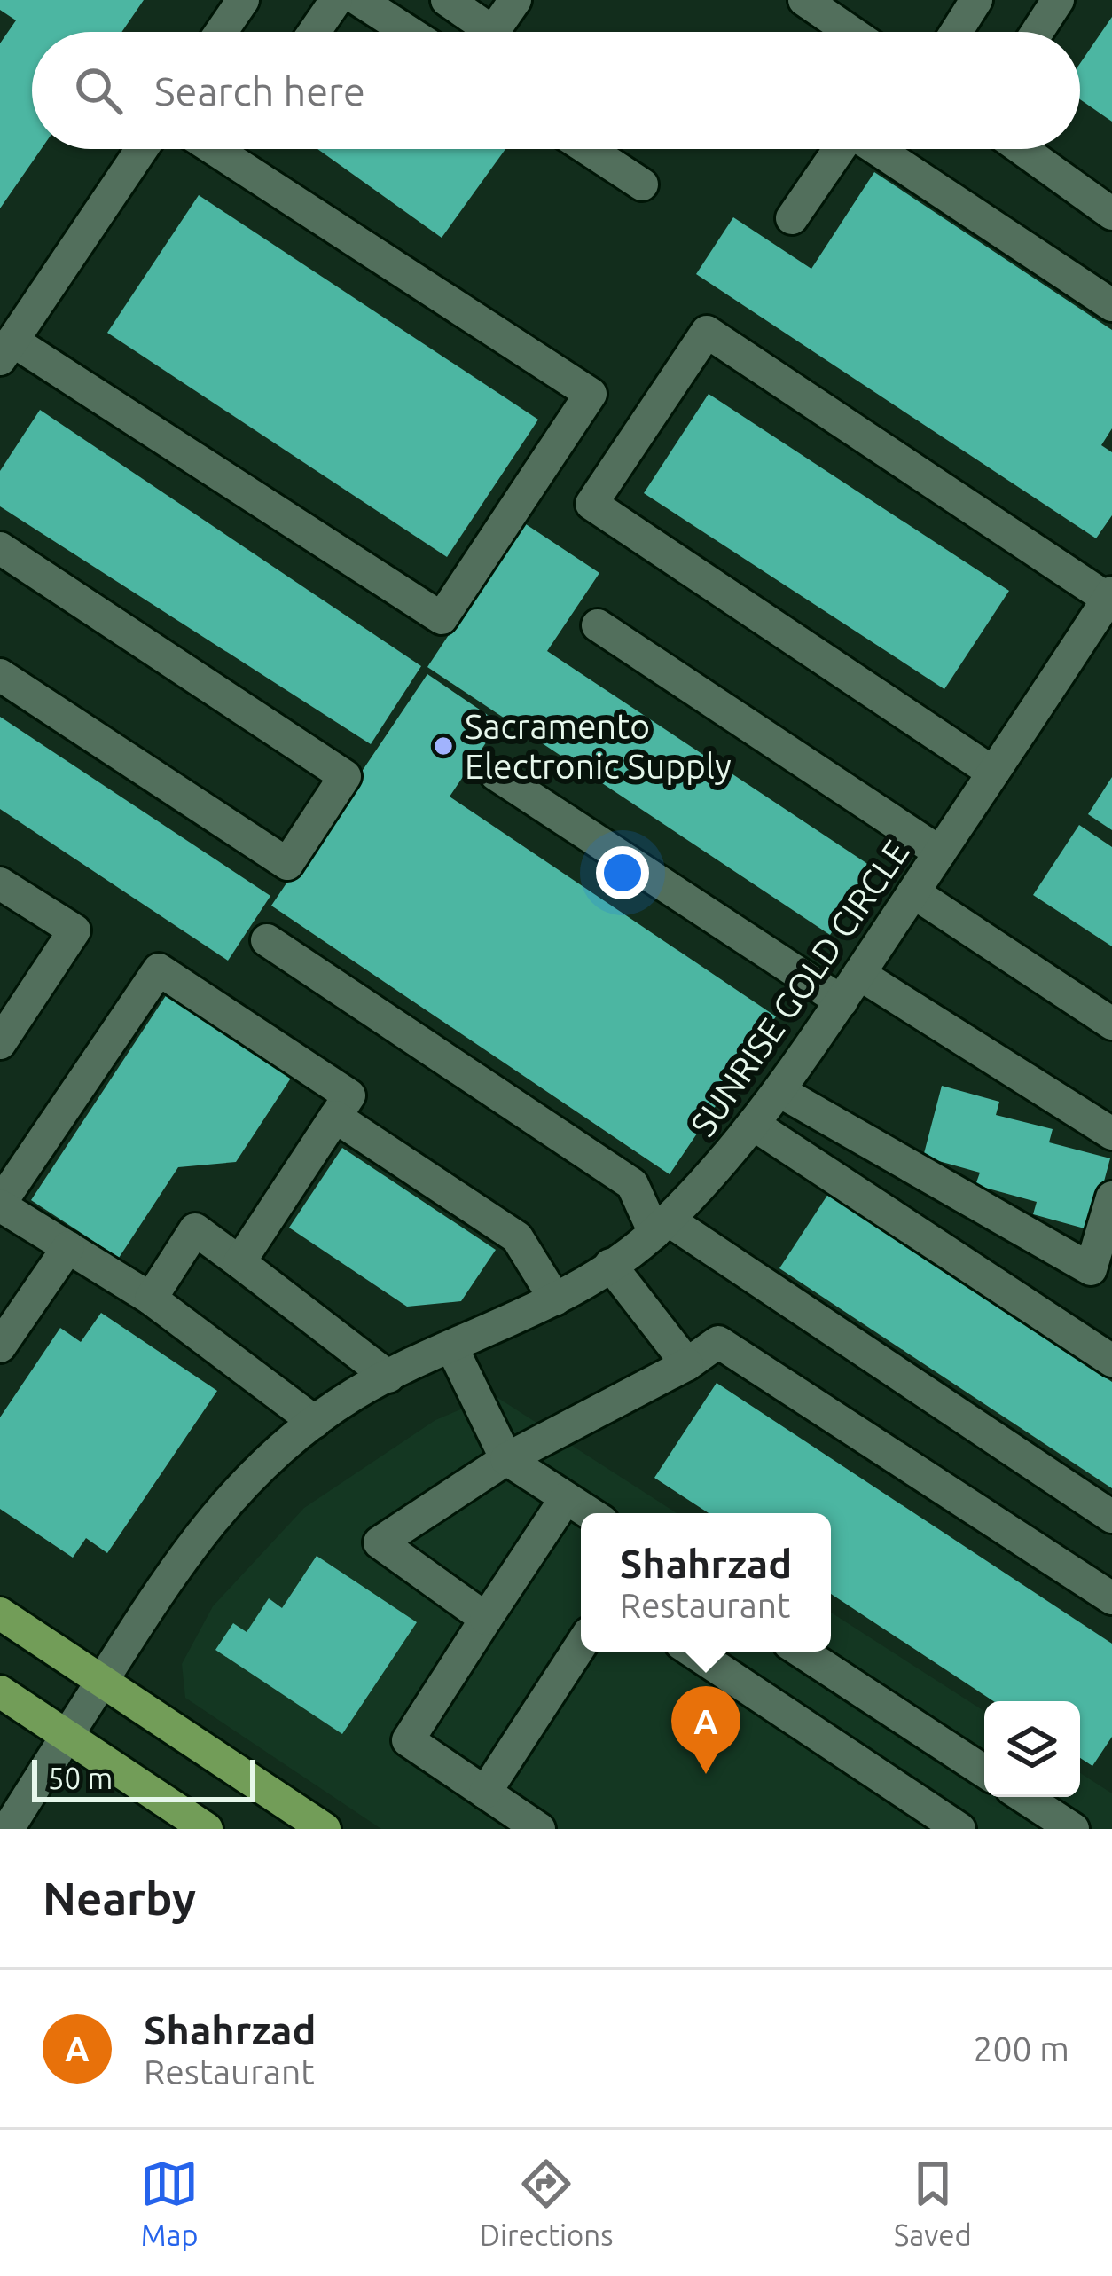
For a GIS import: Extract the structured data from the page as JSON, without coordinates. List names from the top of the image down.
{
  "streets": {
    "street": ["SUNRISE GOLD CIRCLE"]
  },
  "places": ["Sacramento Electronic Supply"],
  "scale_bar": "50 m",
  "page": {
    "search": "Search here",
    "popup": ["Shahrzad", "Restaurant"],
    "pins": "A",
    "scale": "50 m",
    "heading": "Nearby",
    "list": [
      {
        "mark": "A",
        "name": "Shahrzad",
        "note": "Restaurant",
        "value": "200 m"
      }
    ],
    "nav": ["Map", "Directions", "Saved"]
  }
}
